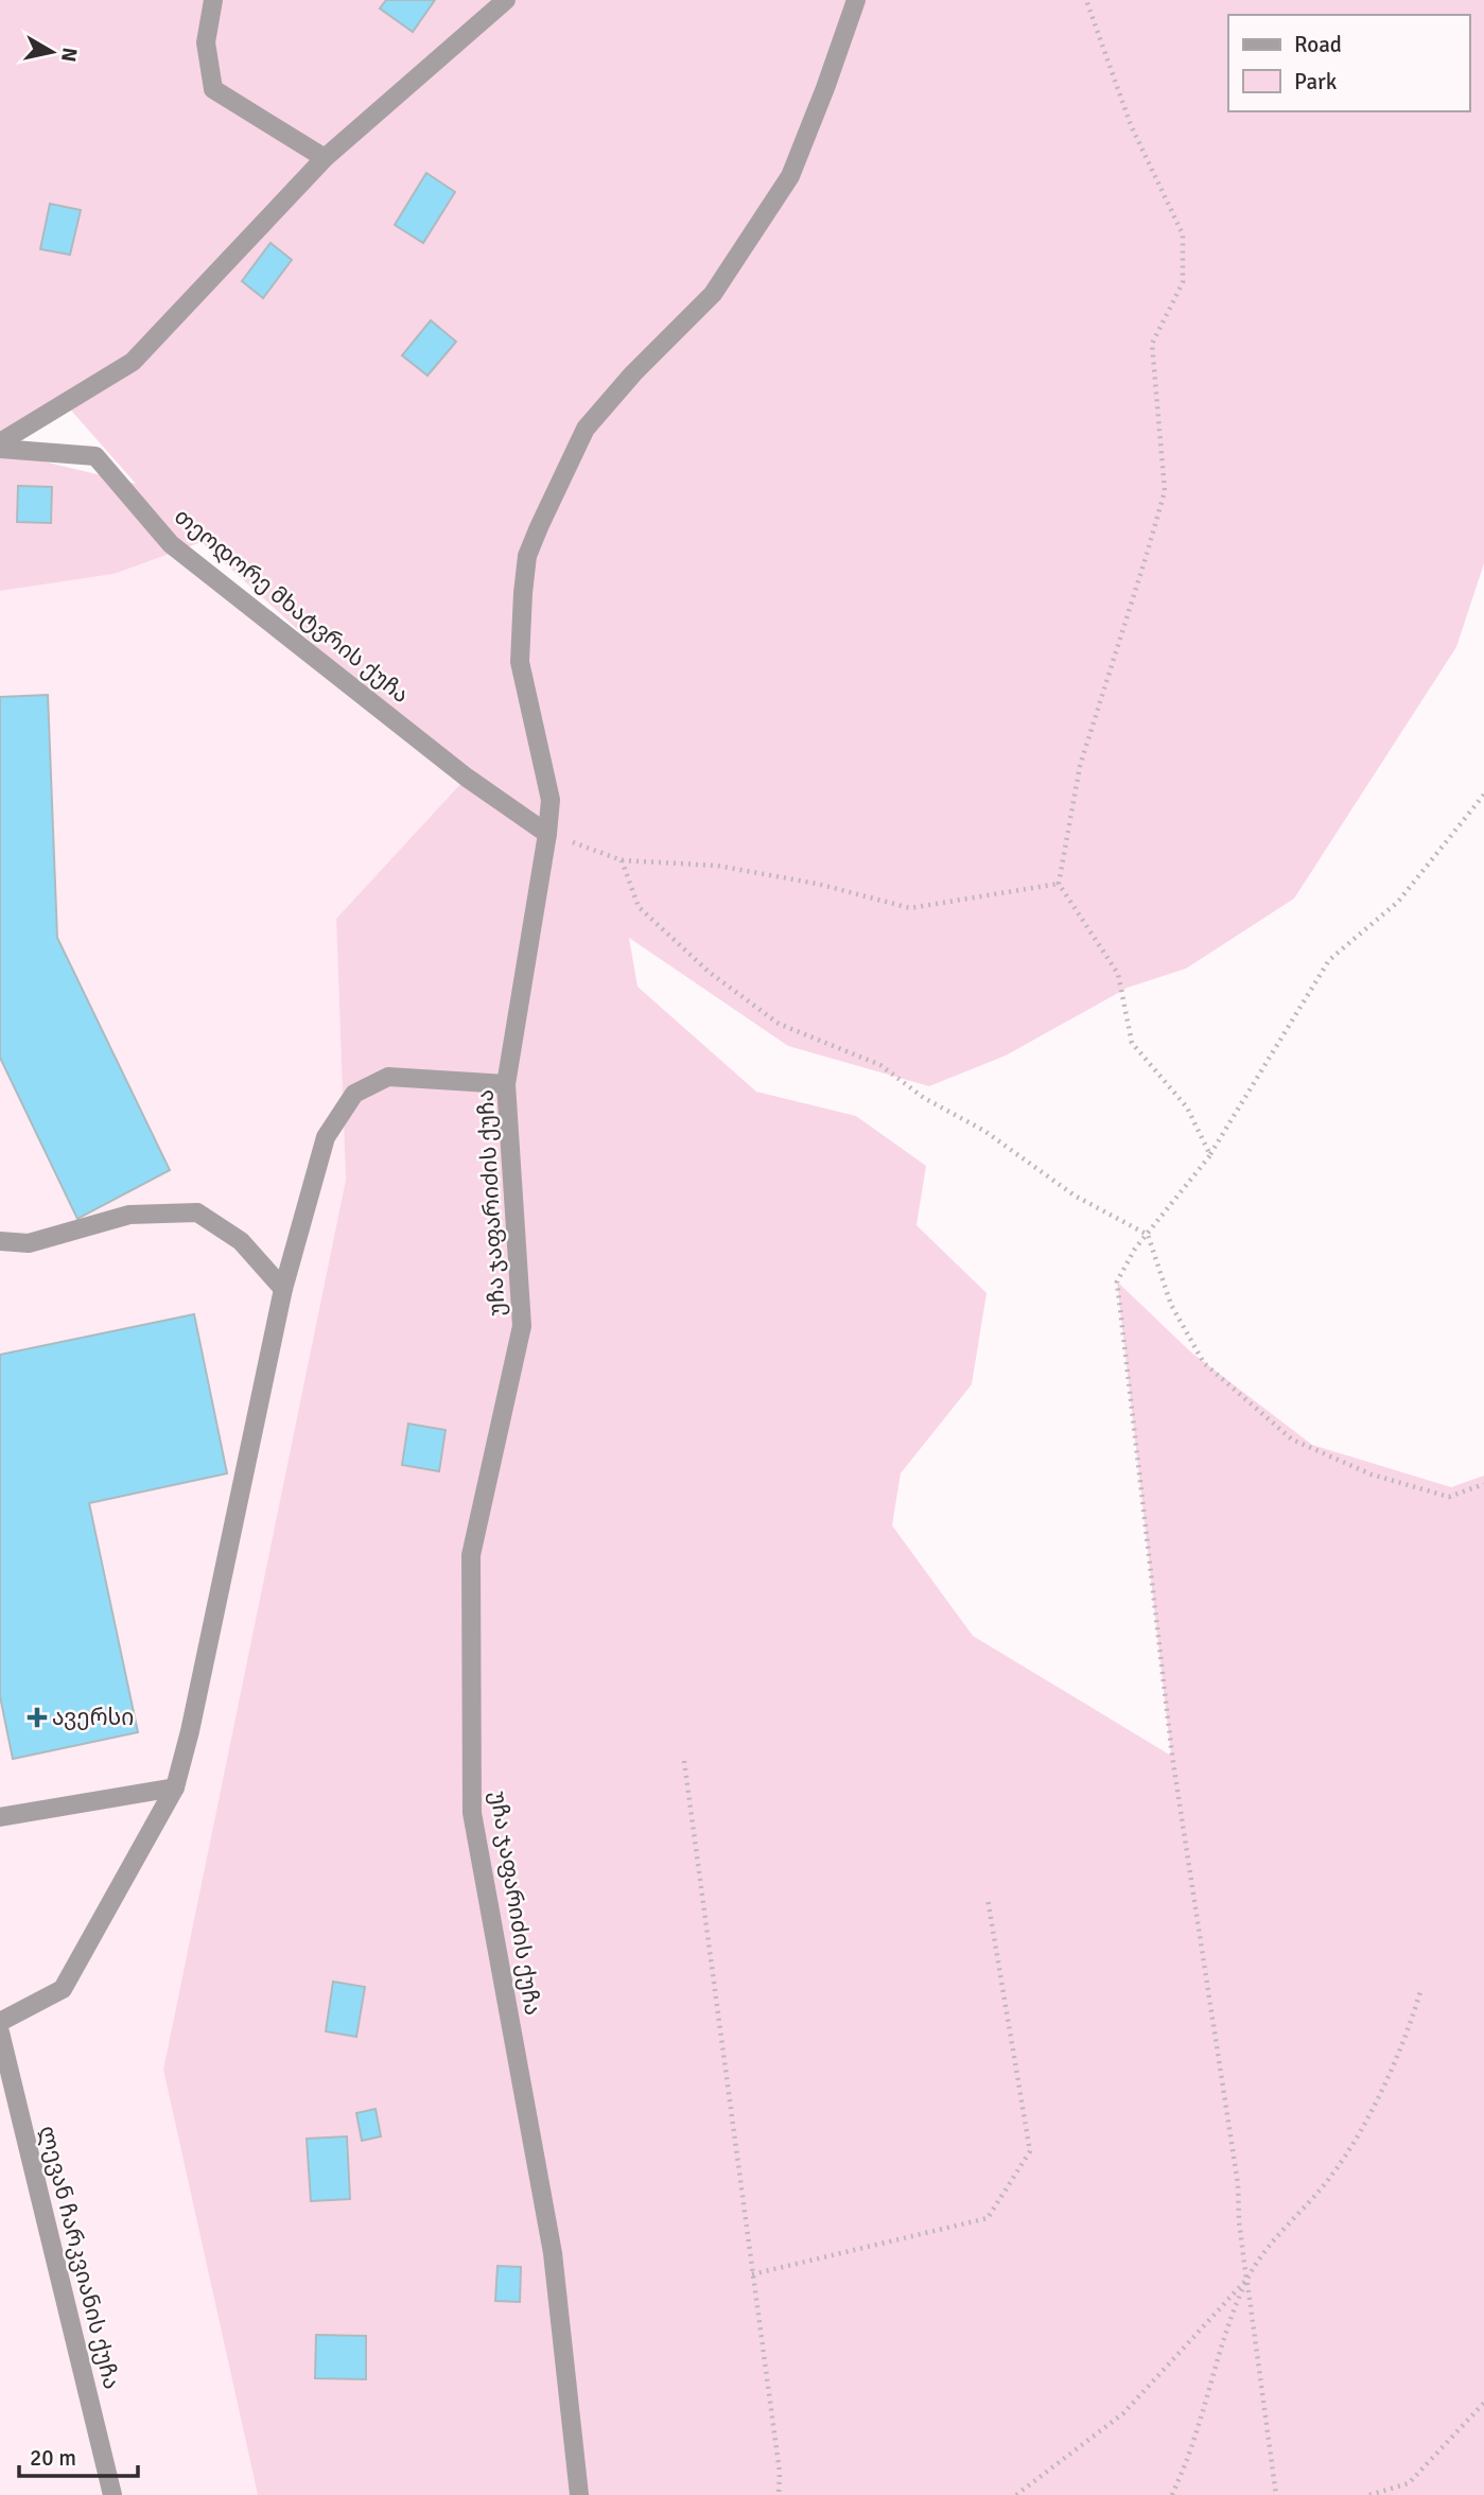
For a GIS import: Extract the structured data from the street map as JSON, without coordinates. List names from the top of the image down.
{
  "streets": {
    "street": ["თეოდორე მხატვრის ქუჩა", "უჩა ჯაფარიძის ქუჩა", "ლევან ჩარკვიანის ქუჩა"]
  },
  "crossings": [
    ["თეოდორე მხატვრის ქუჩა", "უჩა ჯაფარიძის ქუჩა"]
  ],
  "places": {
    "health": ["ავერსი"]
  },
  "legend": ["Road", "Park"],
  "scale_bar": "20 m",
  "north": "right"
}
